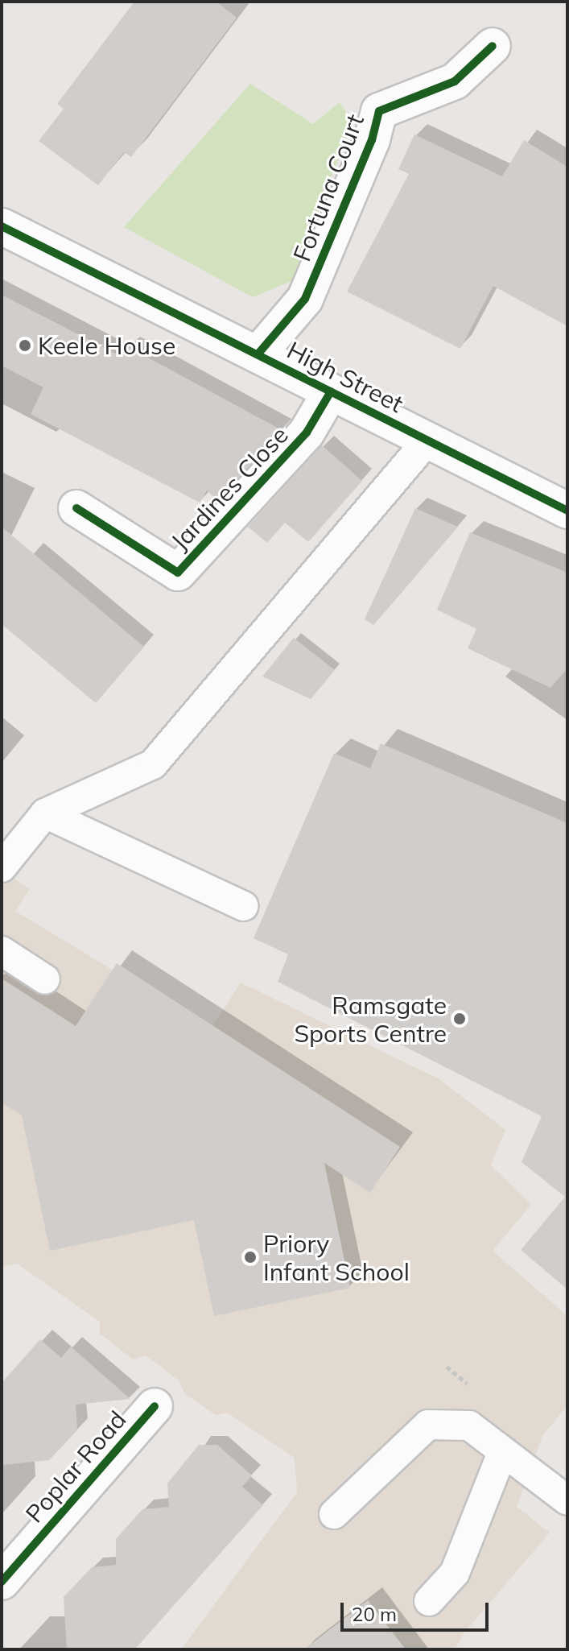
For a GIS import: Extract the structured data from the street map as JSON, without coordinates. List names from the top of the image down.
{
  "streets": {
    "street": [
      "Fortuna Court",
      "High Street",
      "Jardines Close",
      "Poplar Road"
    ]
  },
  "crossings": [
    ["Fortuna Court", "High Street"],
    ["High Street", "Jardines Close"]
  ],
  "places": ["Keele House", "Ramsgate Sports Centre", "Priory Infant School"],
  "scale_bar": "20 m"
}
